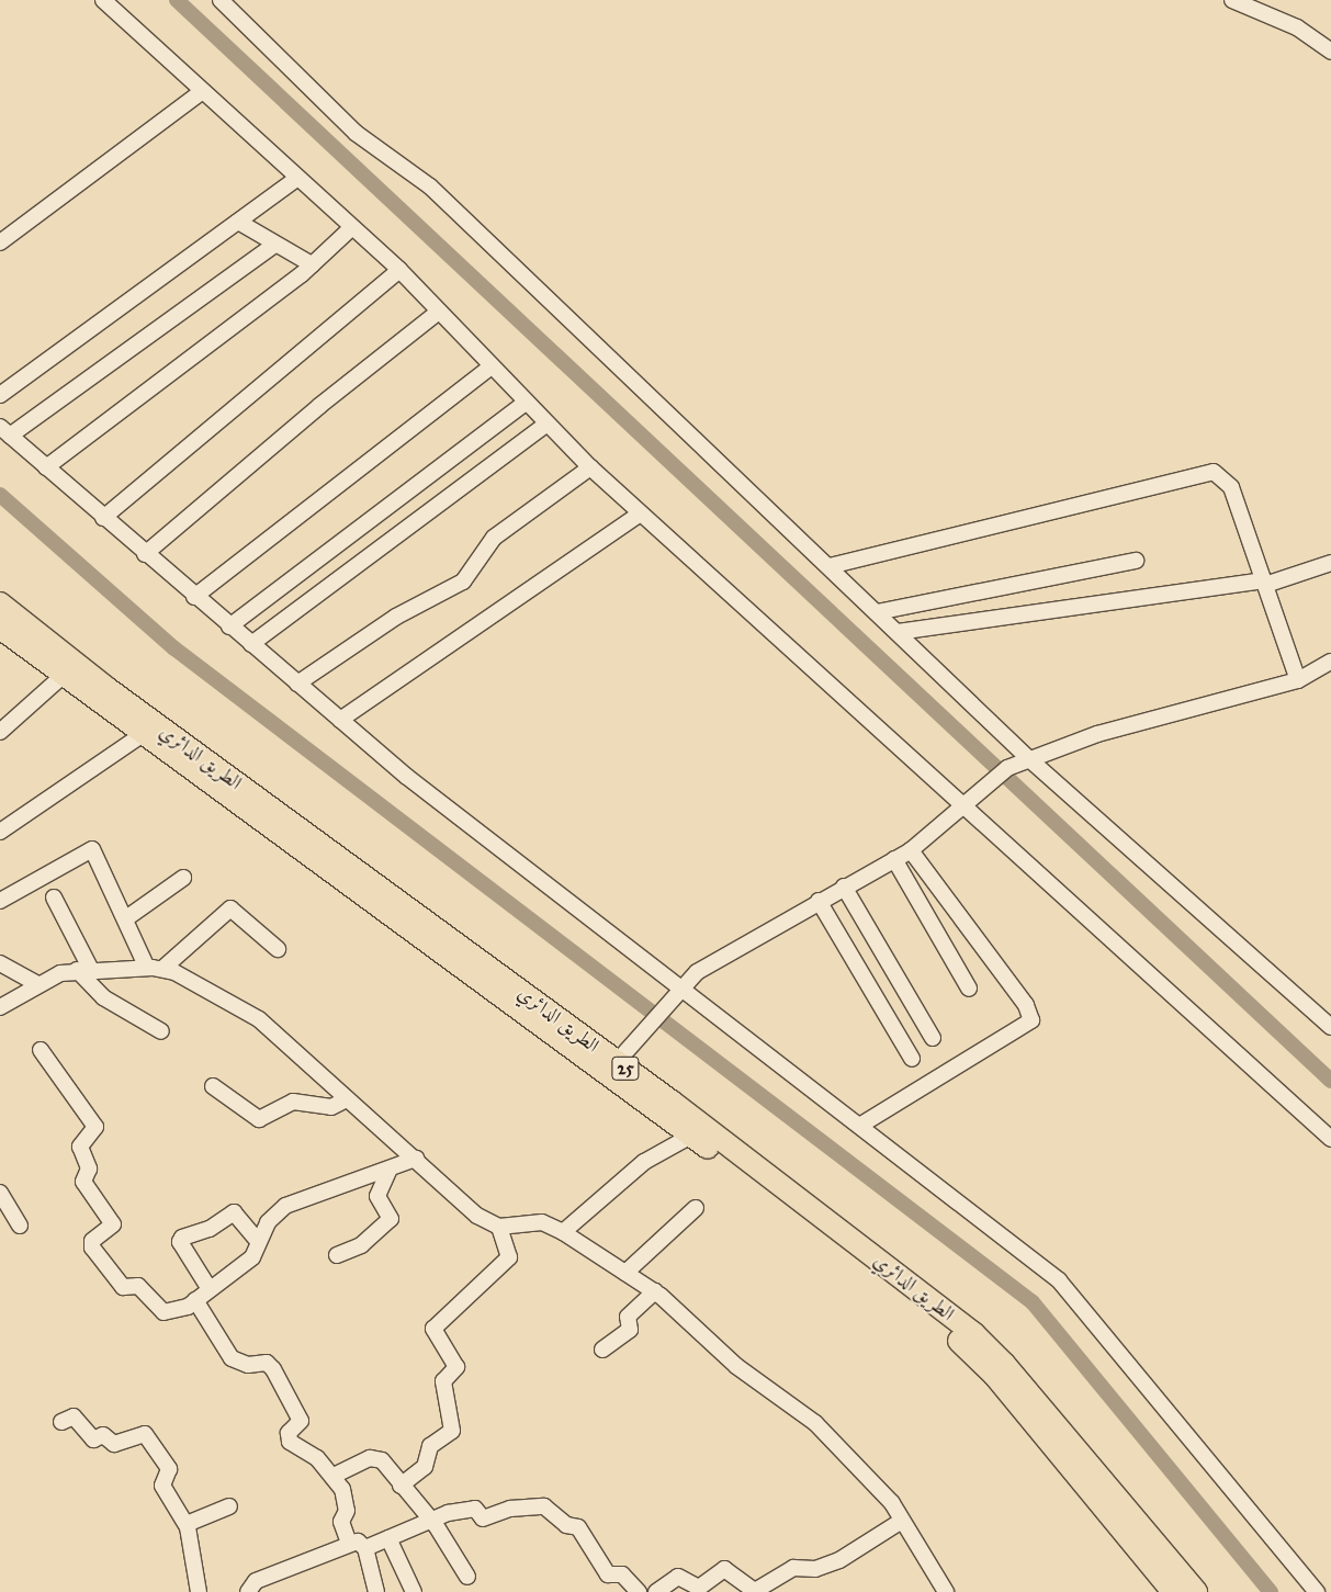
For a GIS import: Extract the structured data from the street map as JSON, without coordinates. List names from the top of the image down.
{
  "streets": {
    "highway": ["الطريق الدائري", "25"]
  }
}
